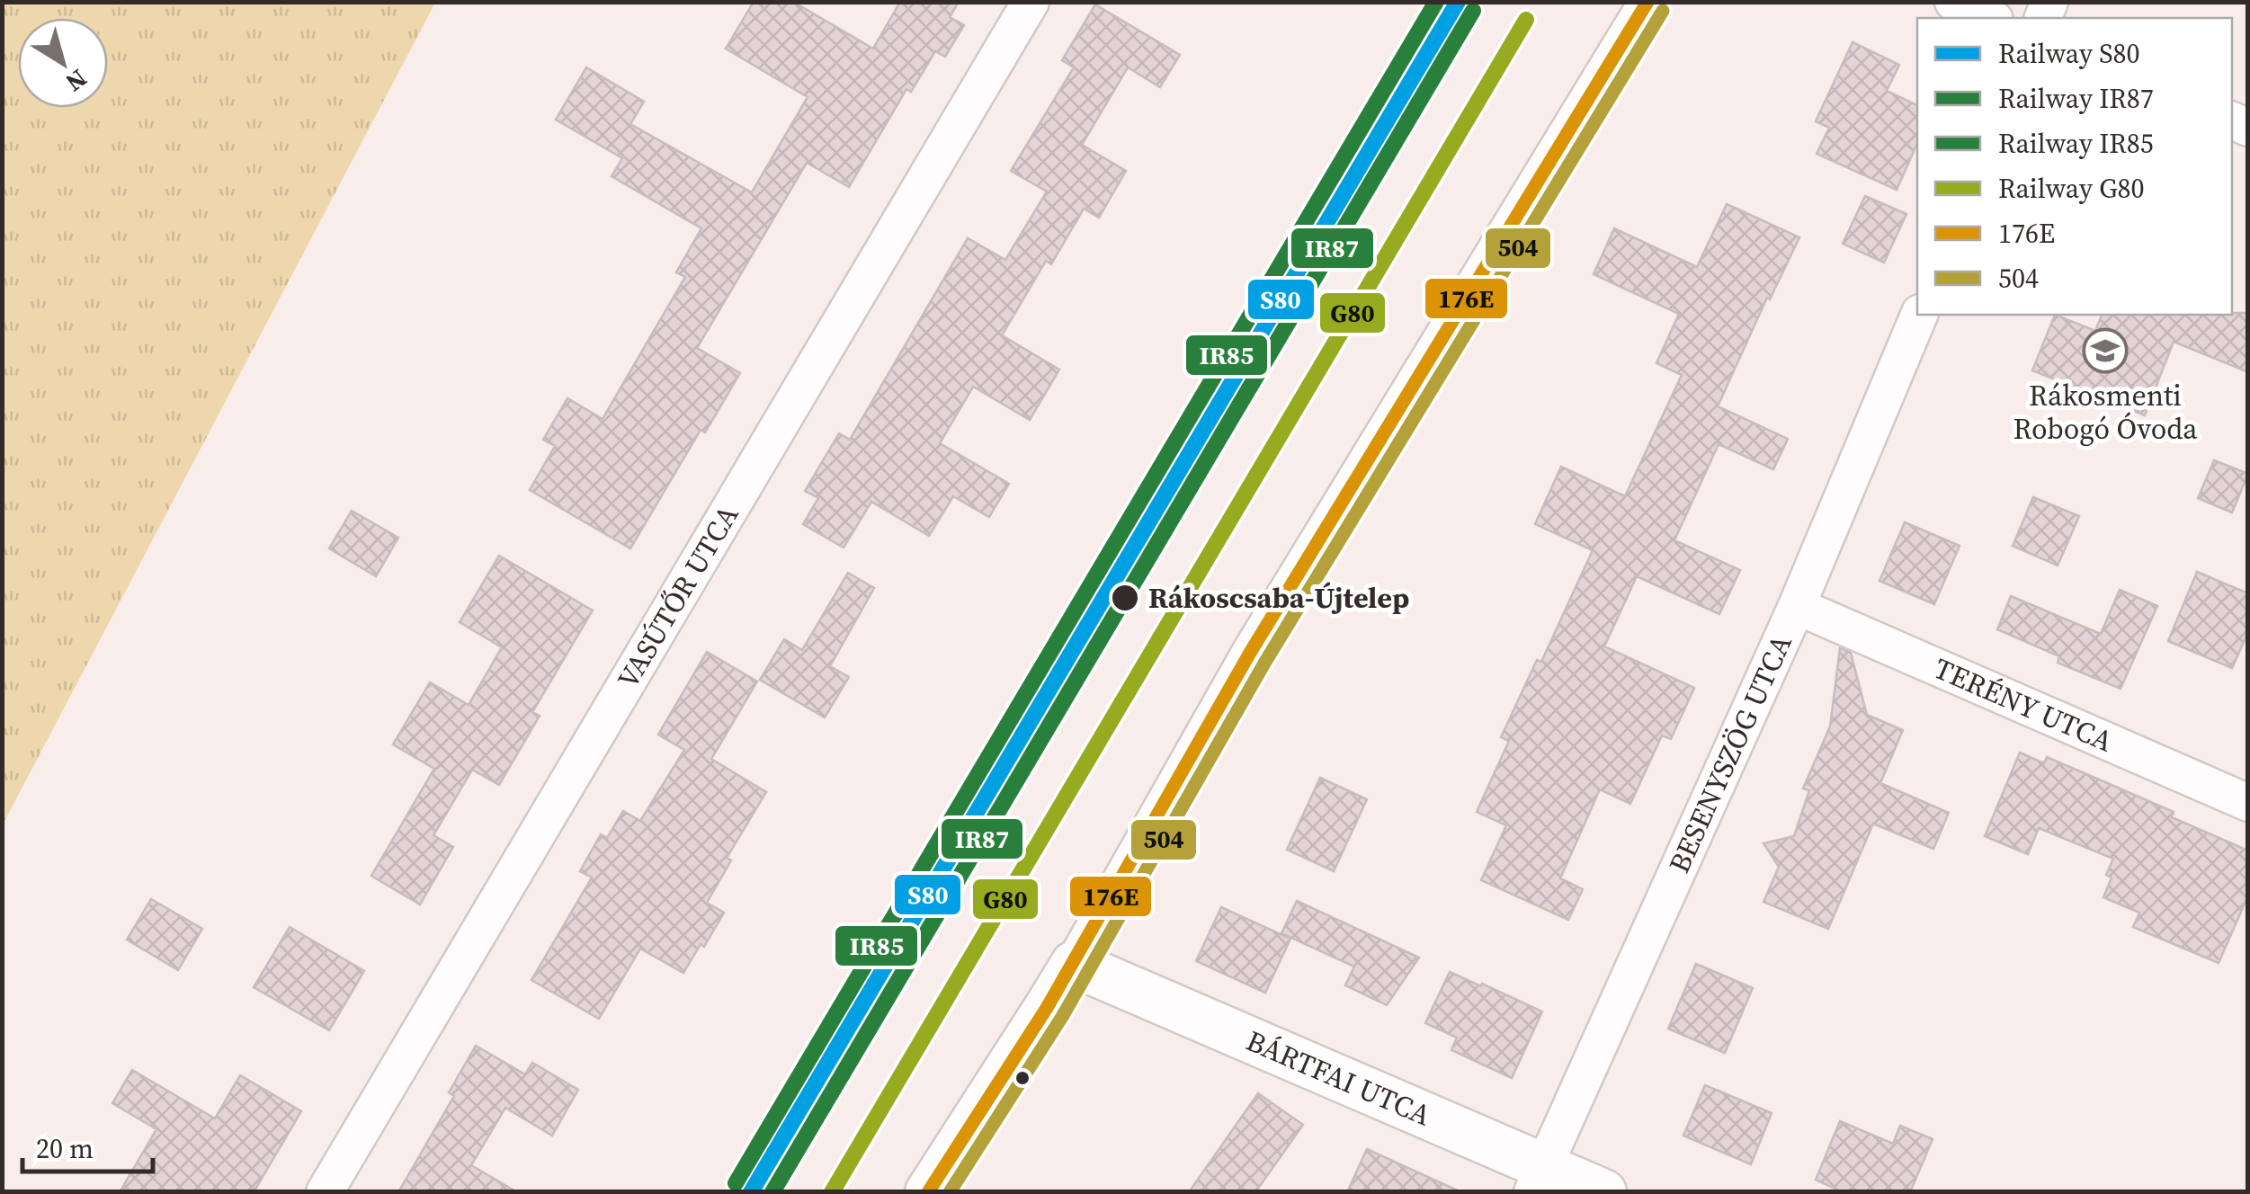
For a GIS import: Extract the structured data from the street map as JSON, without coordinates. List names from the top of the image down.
{
  "streets": {
    "street": [
      "VASÚTŐR UTCA",
      "TERÉNY UTCA",
      "BESENYSZÖG UTCA",
      "BÁRTFAI UTCA"
    ]
  },
  "crossings": [
    ["TERÉNY UTCA", "BESENYSZÖG UTCA"],
    ["BESENYSZÖG UTCA", "BÁRTFAI UTCA"]
  ],
  "places": {
    "school or university": ["Rákosmenti Robogó Óvoda"],
    "other": ["Rákoscsaba-Újtelep"]
  },
  "lines": [
    "rail line S80",
    "rail line IR85",
    "transit line 176E",
    "rail line IR87",
    "transit line 504",
    "rail line G80"
  ],
  "legend": [
    "Railway S80",
    "Railway IR87",
    "Railway IR85",
    "Railway G80",
    "176E",
    "504"
  ],
  "scale_bar": "20 m",
  "north": "bottom right"
}
